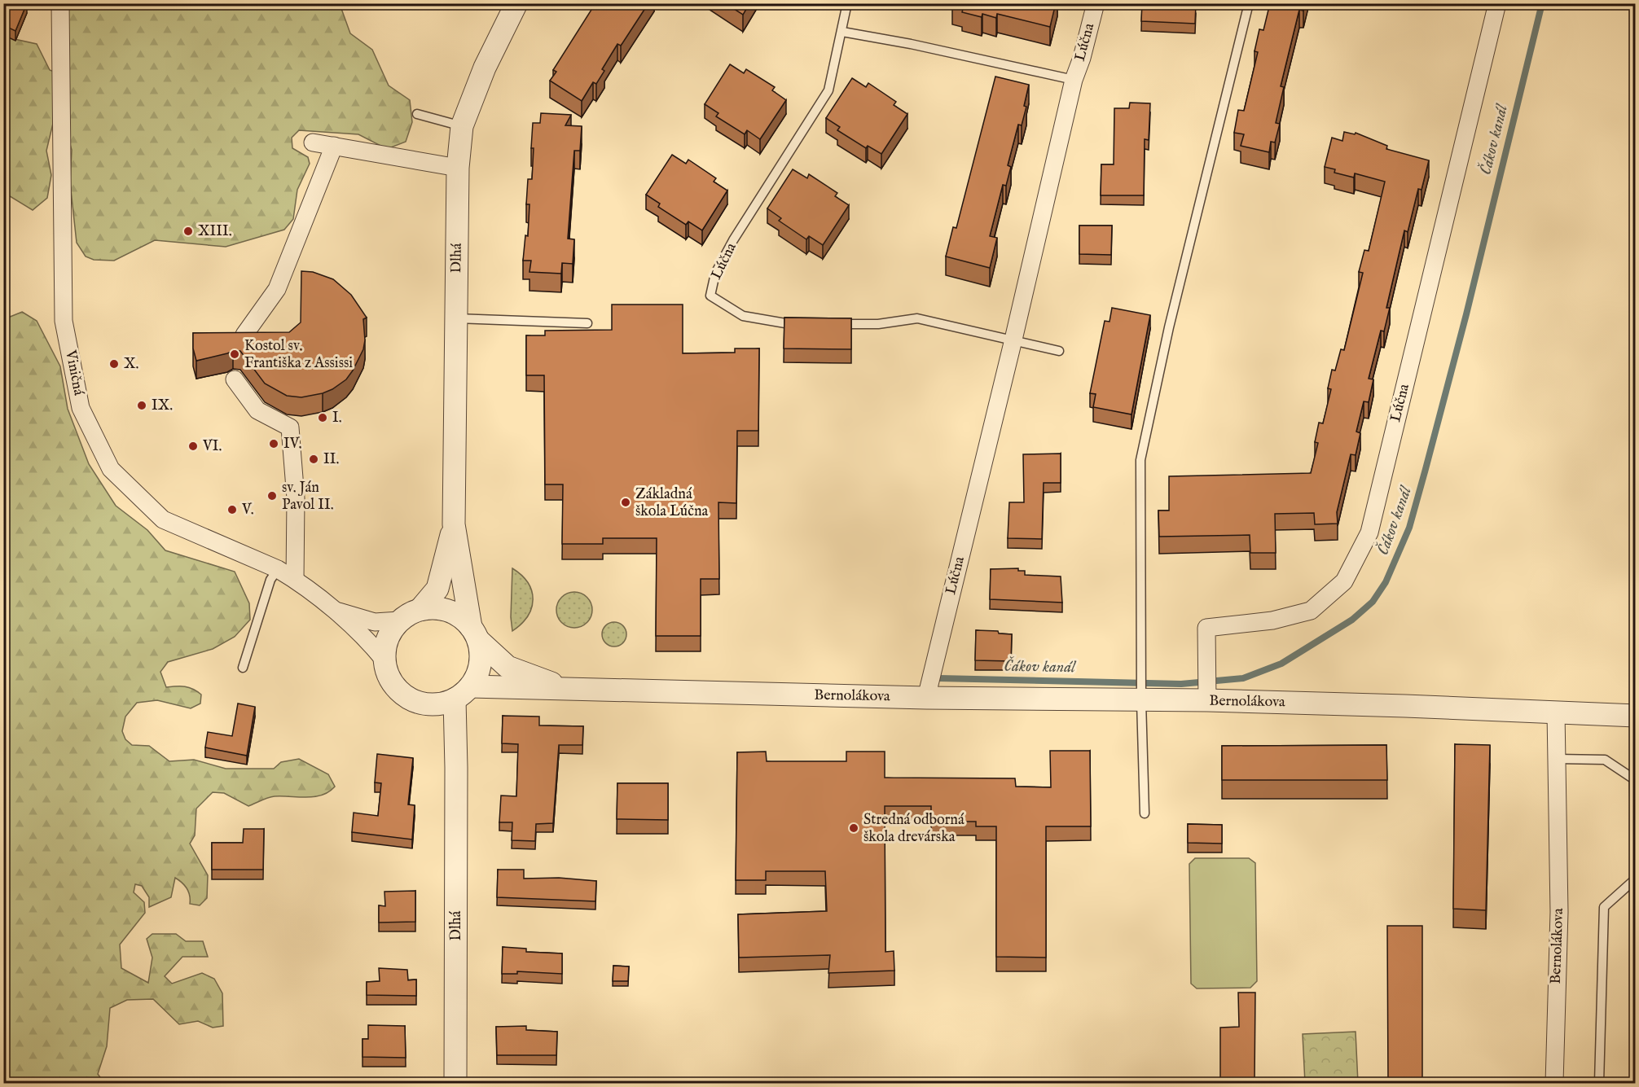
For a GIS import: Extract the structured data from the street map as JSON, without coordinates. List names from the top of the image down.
{
  "streets": {
    "street": [
      "Lúčna",
      "Dlhá",
      "Viničná",
      "Bernolákova"
    ]
  },
  "crossings": [
    ["Lúčna", "Bernolákova"],
    ["Dlhá", "Viničná"],
    ["Dlhá", "Bernolákova"],
    ["Viničná", "Bernolákova"]
  ],
  "water": ["Čákov kanál"],
  "places": [
    "XIII.",
    "Kostol sv. Františka z Assissi",
    "X.",
    "IX.",
    "I.",
    "IV.",
    "VI.",
    "II.",
    "sv. Ján Pavol II.",
    "Základná škola Lúčna",
    "V.",
    "Stredná odborná škola drevárska"
  ]
}
